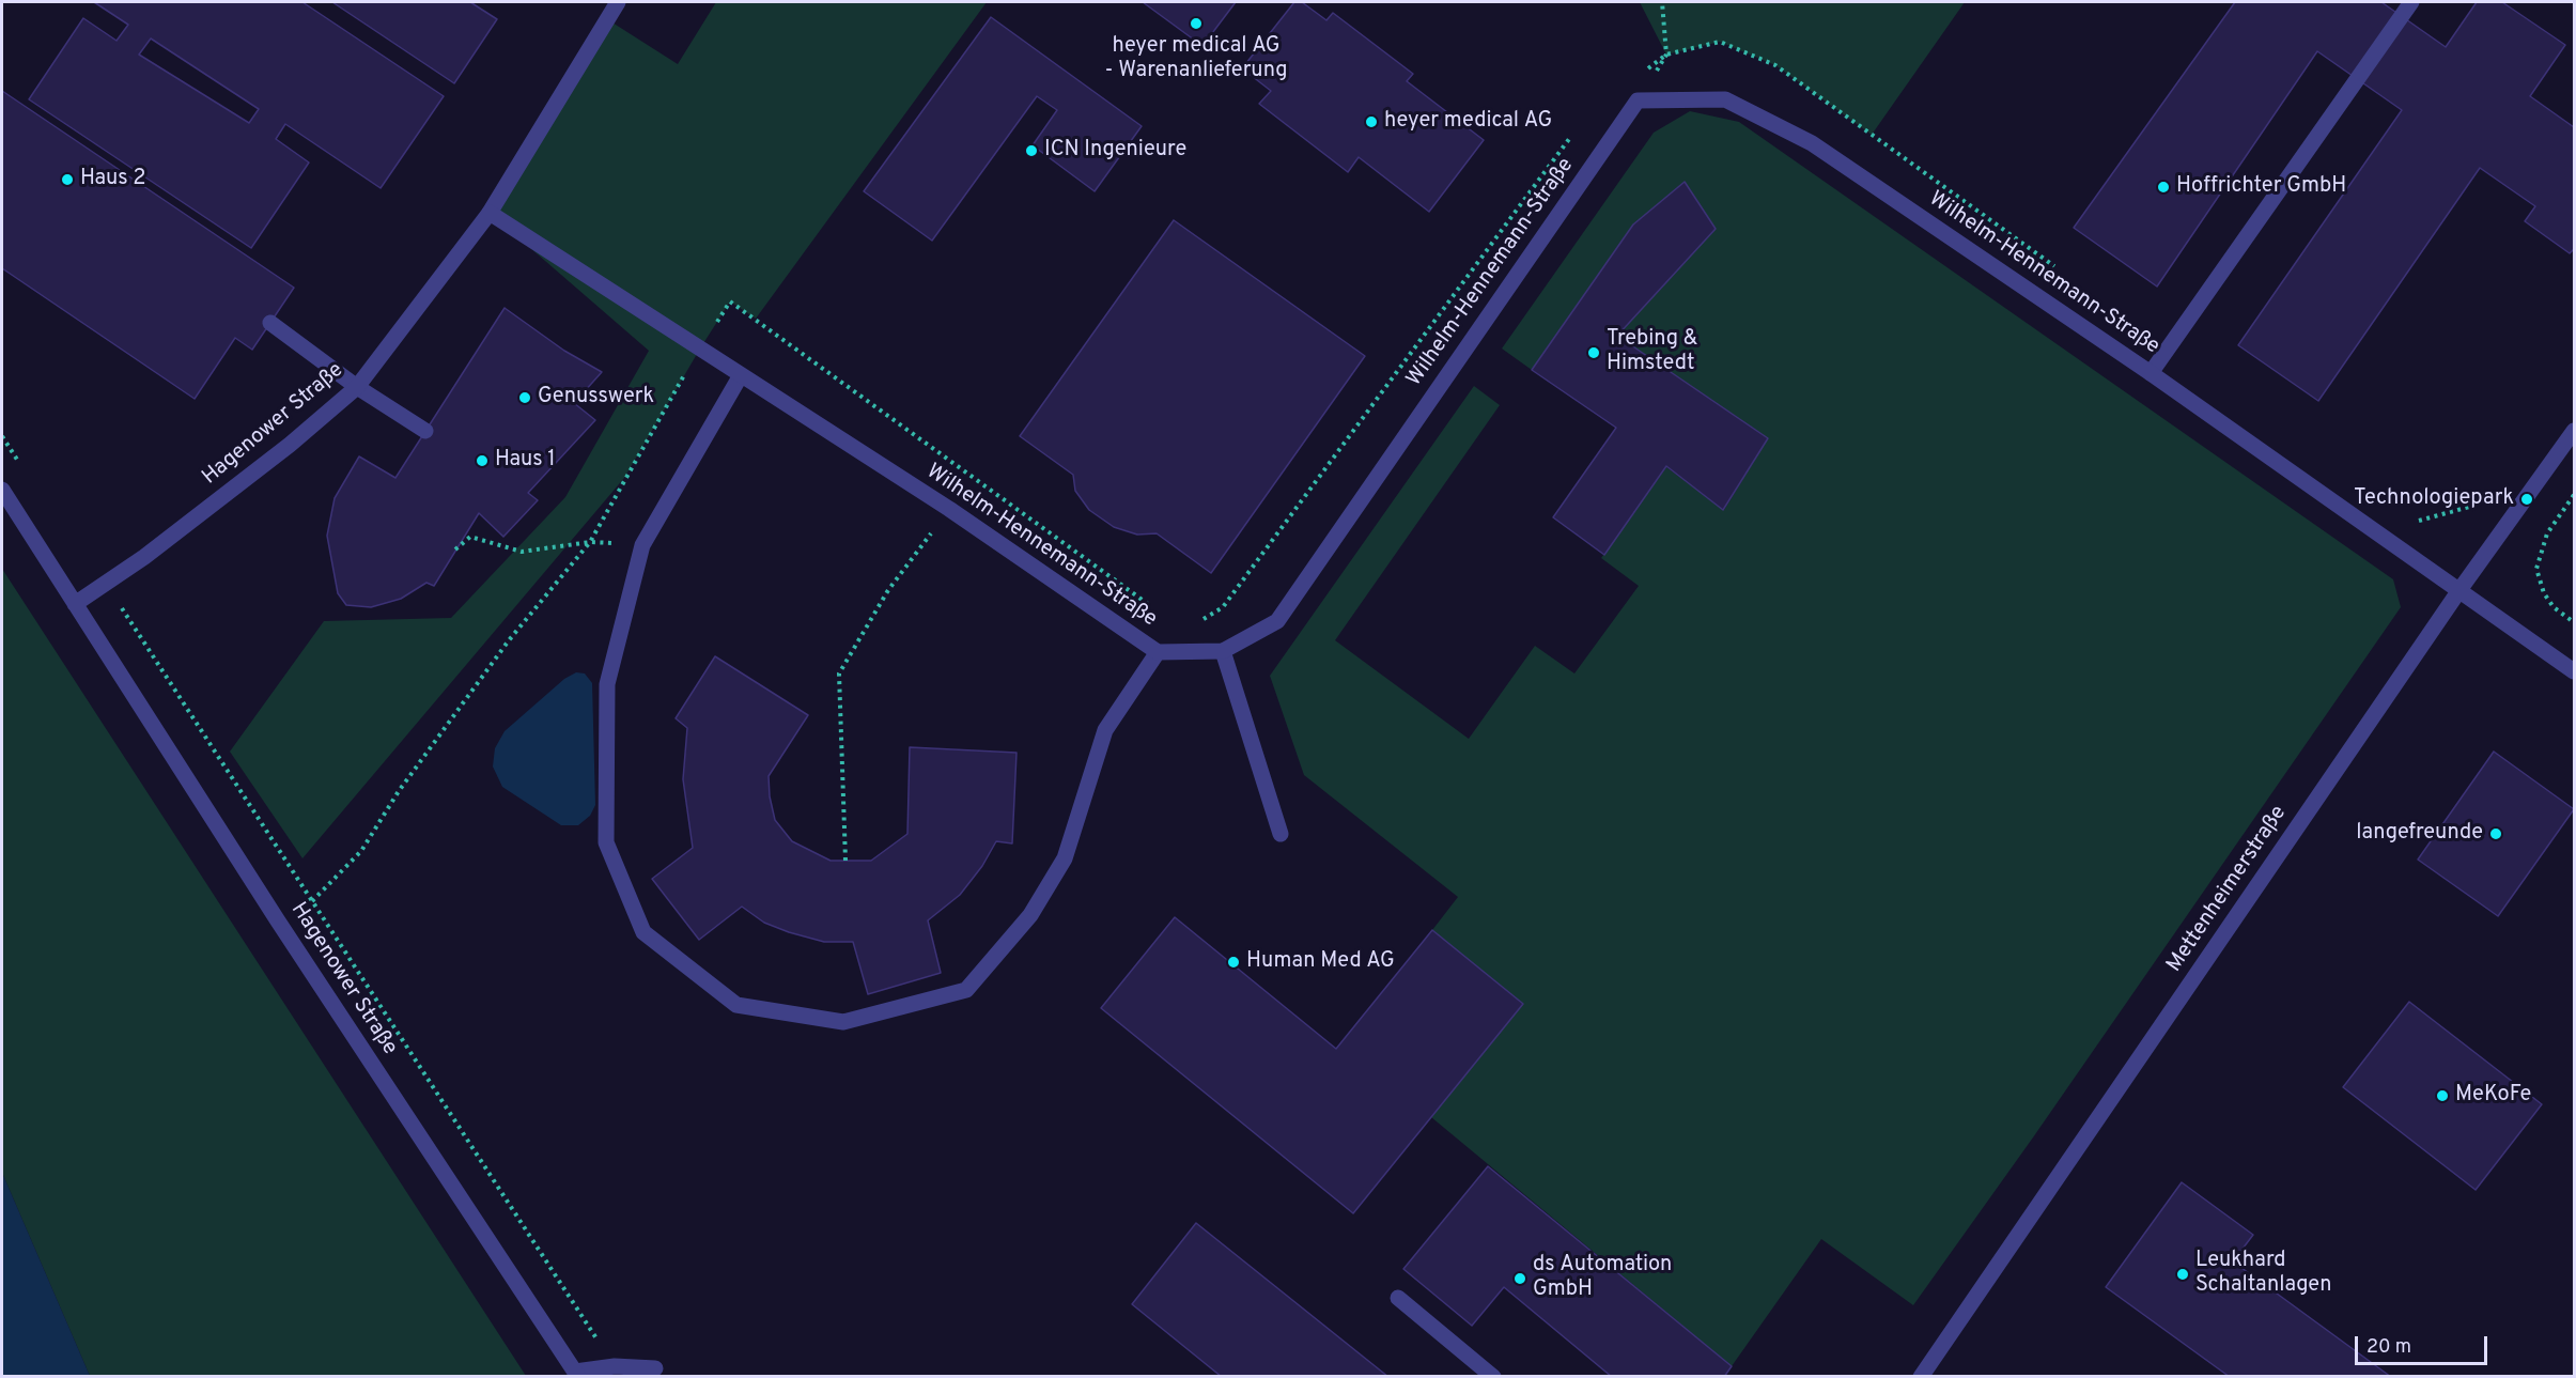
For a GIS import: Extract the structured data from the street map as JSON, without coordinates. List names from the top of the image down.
{
  "streets": {
    "street": ["Wilhelm-Hennemann-Straße", "Hagenower Straße", "Mettenheimerstraße"]
  },
  "crossings": [
    ["Wilhelm-Hennemann-Straße", "Hagenower Straße"],
    ["Wilhelm-Hennemann-Straße", "Mettenheimerstraße"]
  ],
  "places": [
    "heyer medical AG - Warenanlieferung",
    "heyer medical AG",
    "ICN Ingenieure",
    "Haus 2",
    "Hoffrichter GmbH",
    "Trebing & Himstedt",
    "Genusswerk",
    "Haus 1",
    "Technologiepark",
    "langefreunde",
    "Human Med AG",
    "MeKoFe",
    "Leukhard Schaltanlagen",
    "ds Automation GmbH"
  ],
  "scale_bar": "20 m"
}
